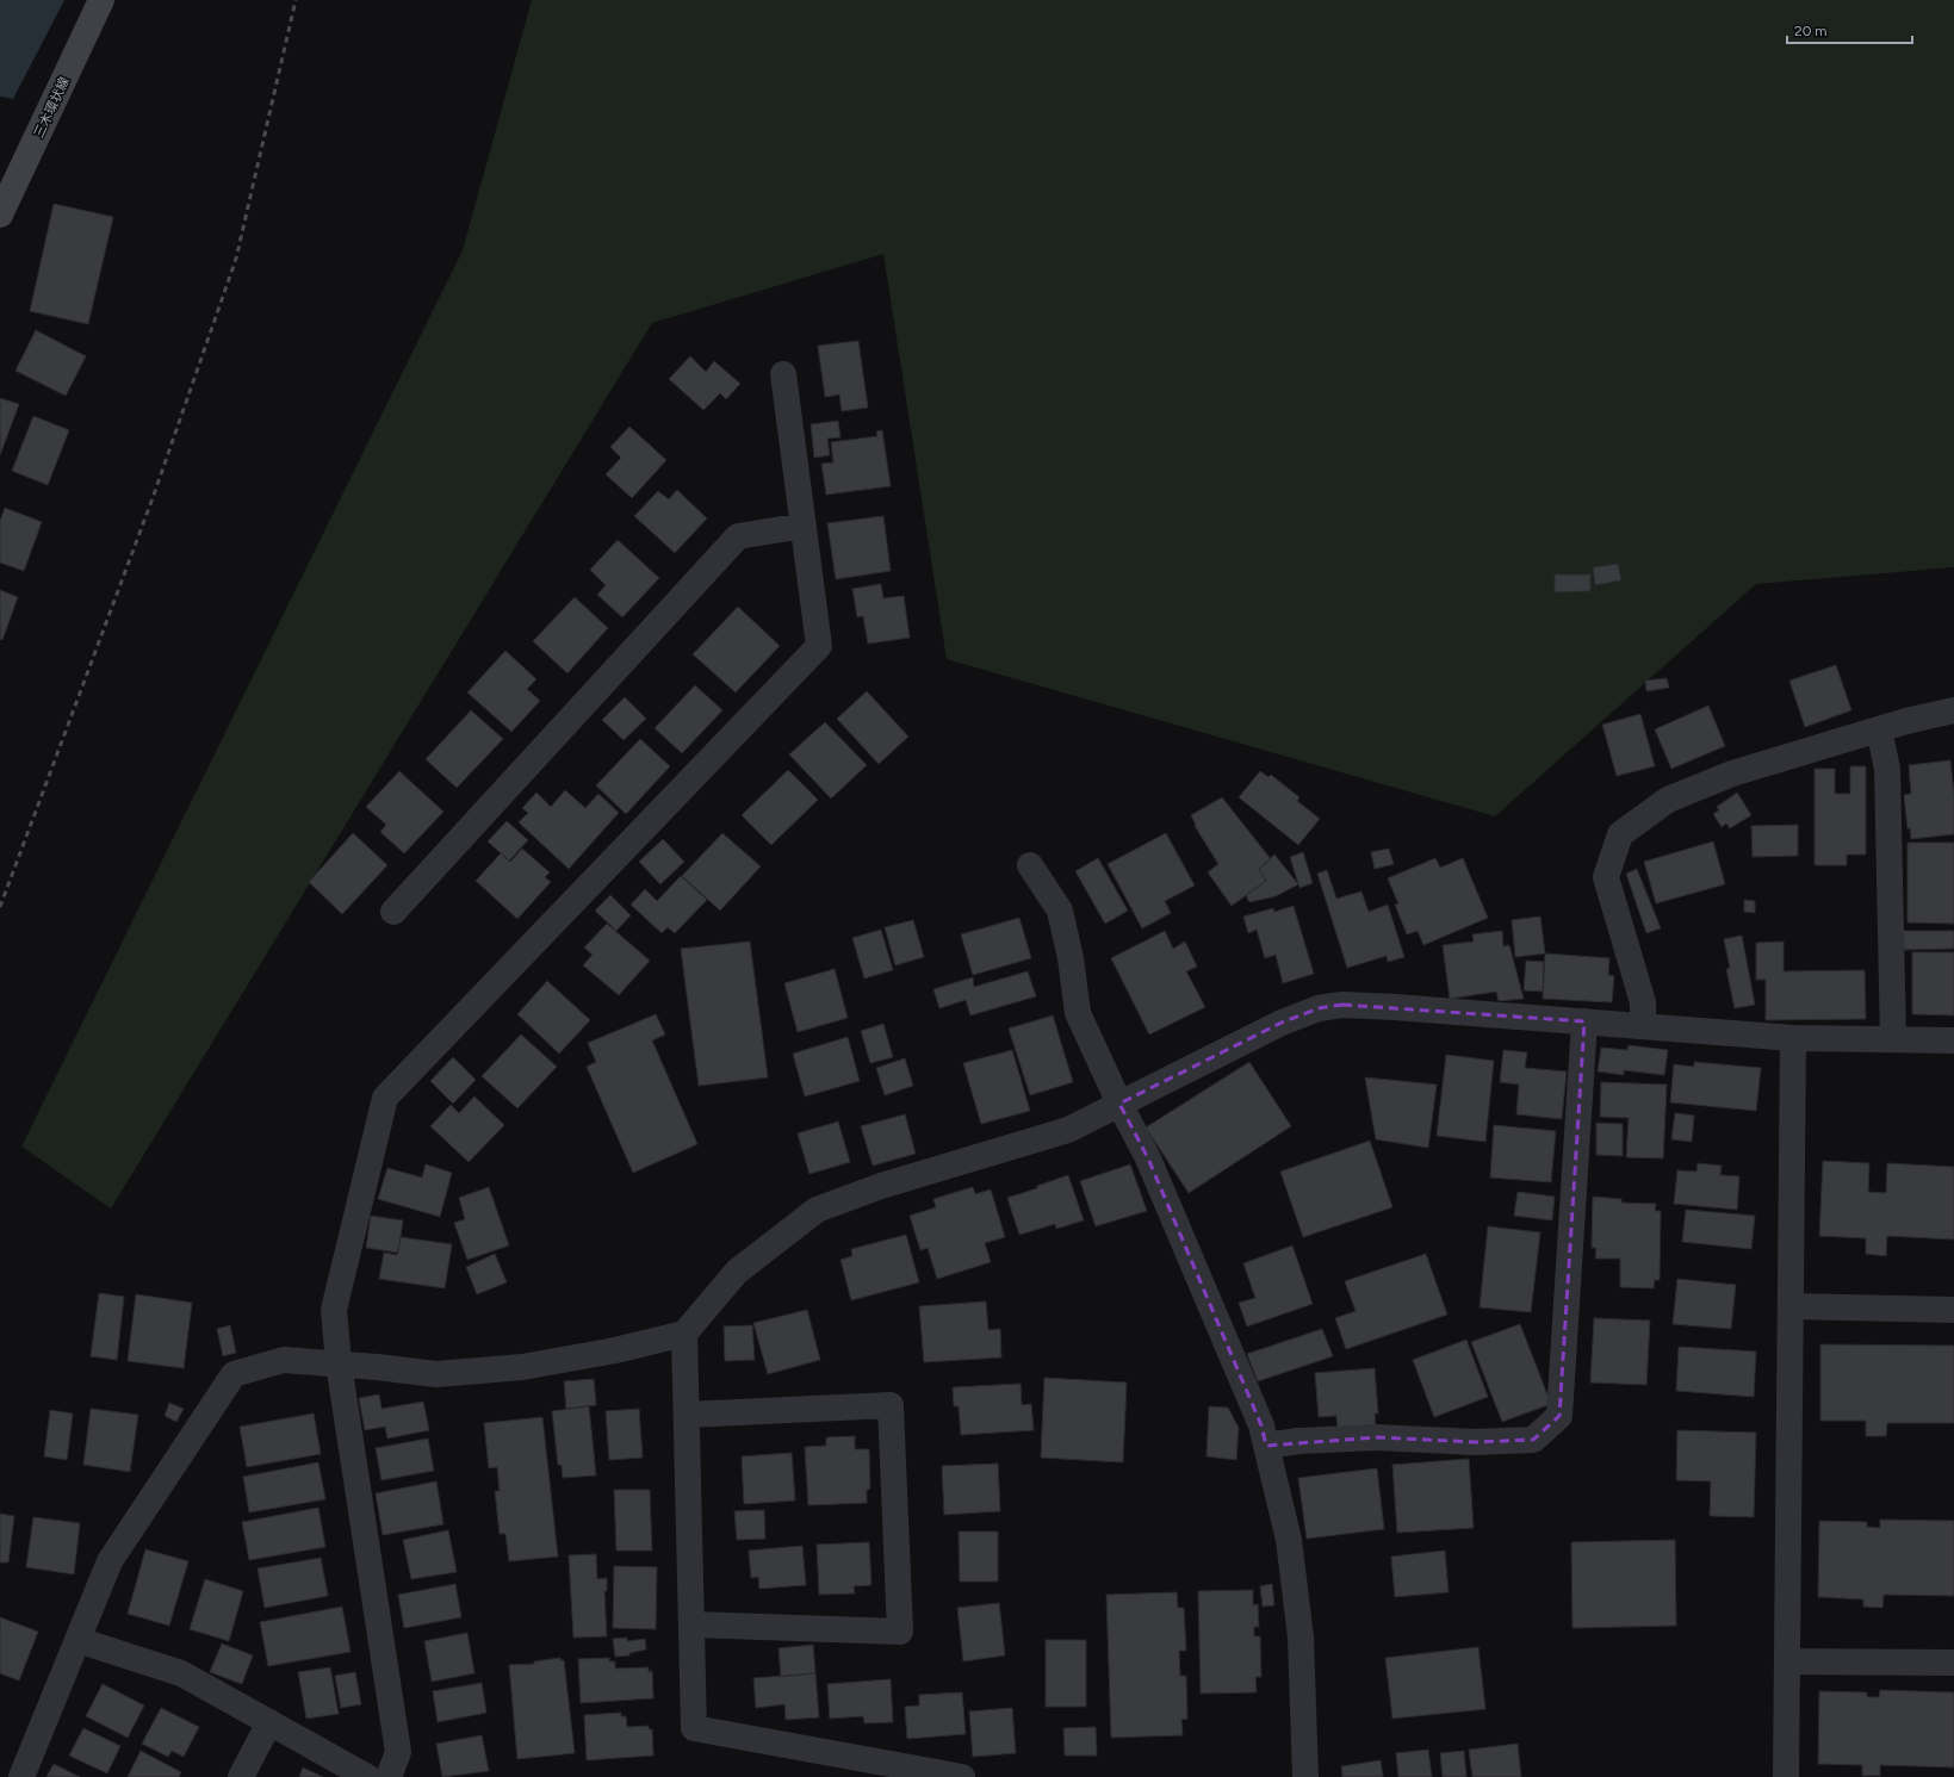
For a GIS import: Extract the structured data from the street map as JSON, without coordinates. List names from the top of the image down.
{
  "streets": {
    "main road": ["三木環状線"]
  },
  "scale_bar": "20 m"
}
